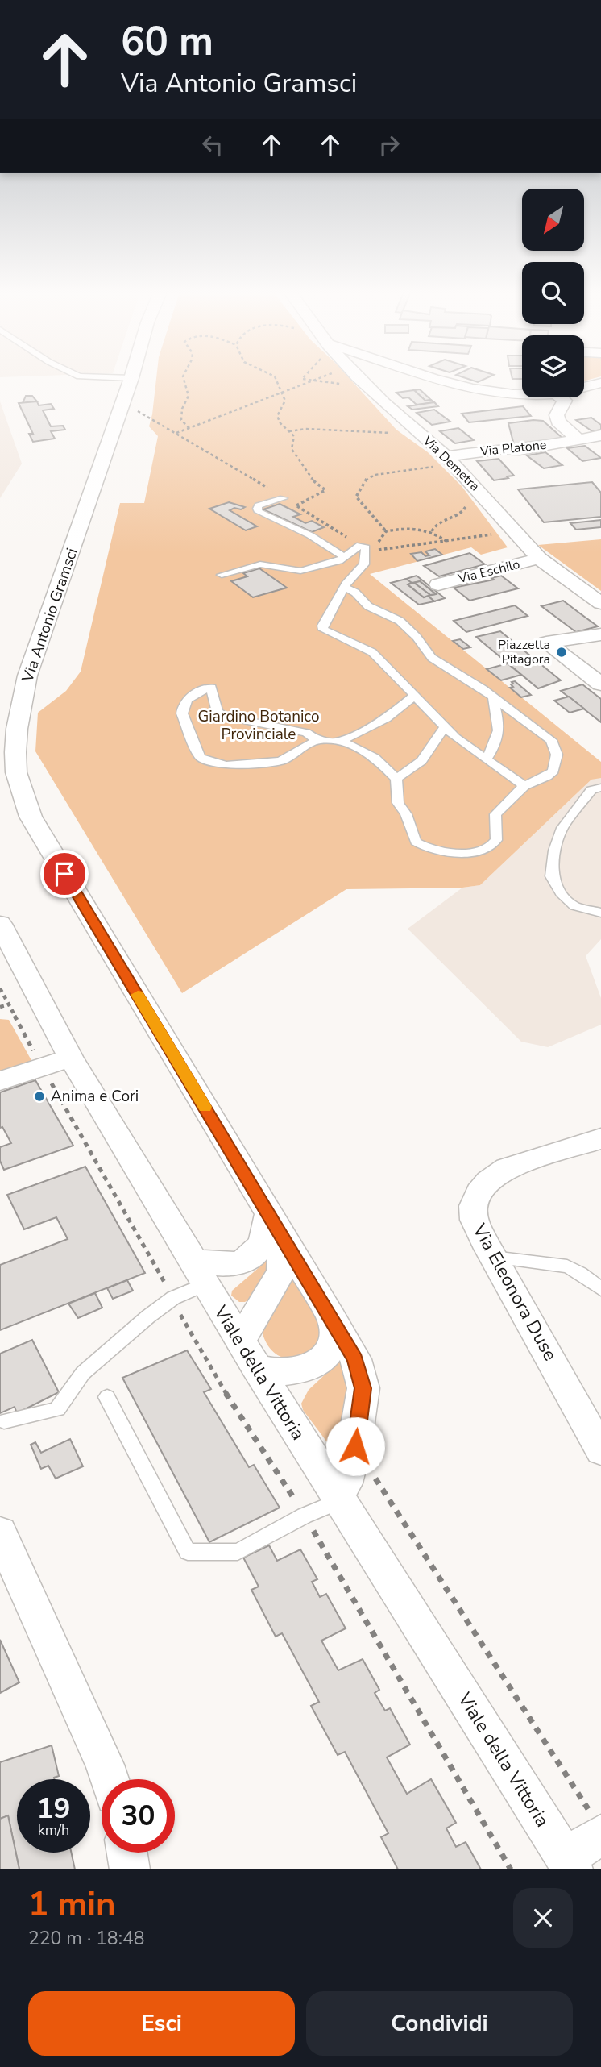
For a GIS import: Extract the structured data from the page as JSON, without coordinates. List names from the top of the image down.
{
  "streets": {
    "street": [
      "Via Platone",
      "Via Demetra",
      "Via Eschilo",
      "Via Antonio Gramsci",
      "Via Eleonora Duse",
      "Viale della Vittoria"
    ]
  },
  "crossings": [
    ["Via Platone", "Via Demetra"],
    ["Via Demetra", "Via Eschilo"],
    ["Via Antonio Gramsci", "Viale della Vittoria"]
  ],
  "parks": ["Giardino Botanico Provinciale"],
  "places": ["Piazzetta Pitagora", "Anima e Cori"],
  "north": "bottom left",
  "page": {
    "turn": ["60 m", "Via Antonio Gramsci"],
    "speed": "19 km/h",
    "limit": "30",
    "heading": ["1 min", "220 m · 18:48"],
    "buttons": ["Esci", "Condividi"]
  }
}
